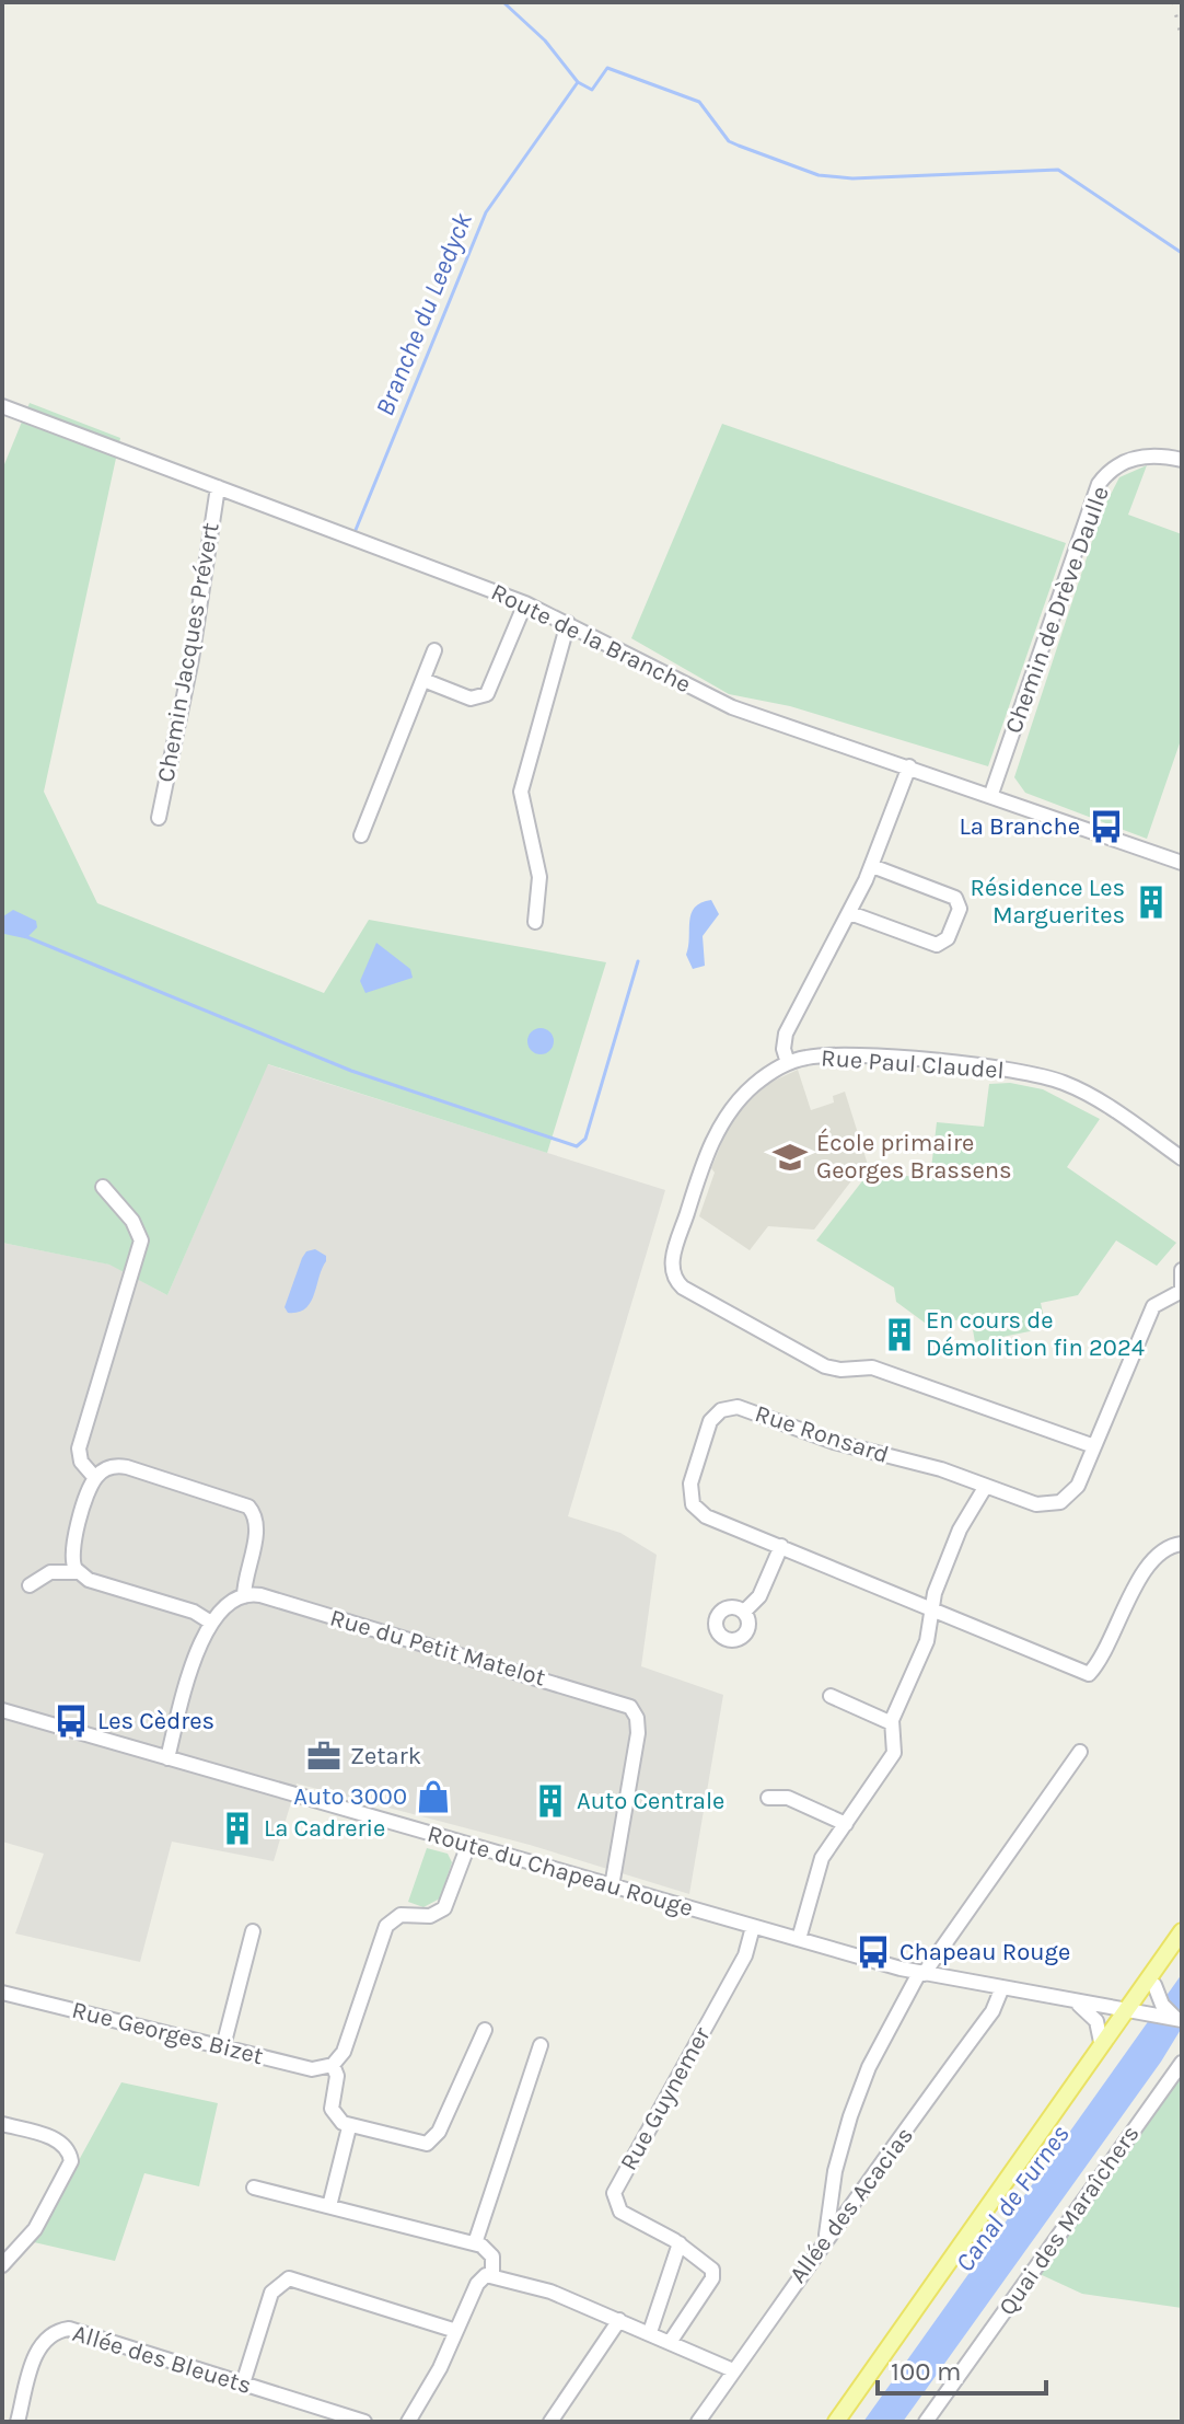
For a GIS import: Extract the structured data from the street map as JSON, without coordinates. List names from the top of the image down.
{
  "streets": {
    "street": [
      "Chemin de Drève Daulle",
      "Route de la Branche",
      "Chemin Jacques Prévert",
      "Rue Paul Claudel",
      "Rue Ronsard",
      "Rue du Petit Matelot",
      "Route du Chapeau Rouge",
      "Rue Georges Bizet",
      "Rue Guynemer",
      "Allée des Acacias",
      "Quai des Maraîchers",
      "Allée des Bleuets"
    ]
  },
  "crossings": [
    ["Chemin de Drève Daulle", "Route de la Branche"],
    ["Route de la Branche", "Chemin Jacques Prévert"],
    ["Rue du Petit Matelot", "Route du Chapeau Rouge"],
    ["Route du Chapeau Rouge", "Rue Guynemer"],
    ["Route du Chapeau Rouge", "Allée des Acacias"]
  ],
  "water": ["Branche du Leedyck", "Canal de Furnes"],
  "places": {
    "bus stop": ["La Branche", "Les Cèdres", "Chapeau Rouge"],
    "building": [
      "Résidence Les Marguerites",
      "En cours de Démolition fin 2024",
      "Auto Centrale",
      "La Cadrerie"
    ],
    "school or university": ["École primaire Georges Brassens"],
    "office": ["Zetark"],
    "shop": ["Auto 3000"]
  },
  "scale_bar": "100 m"
}
